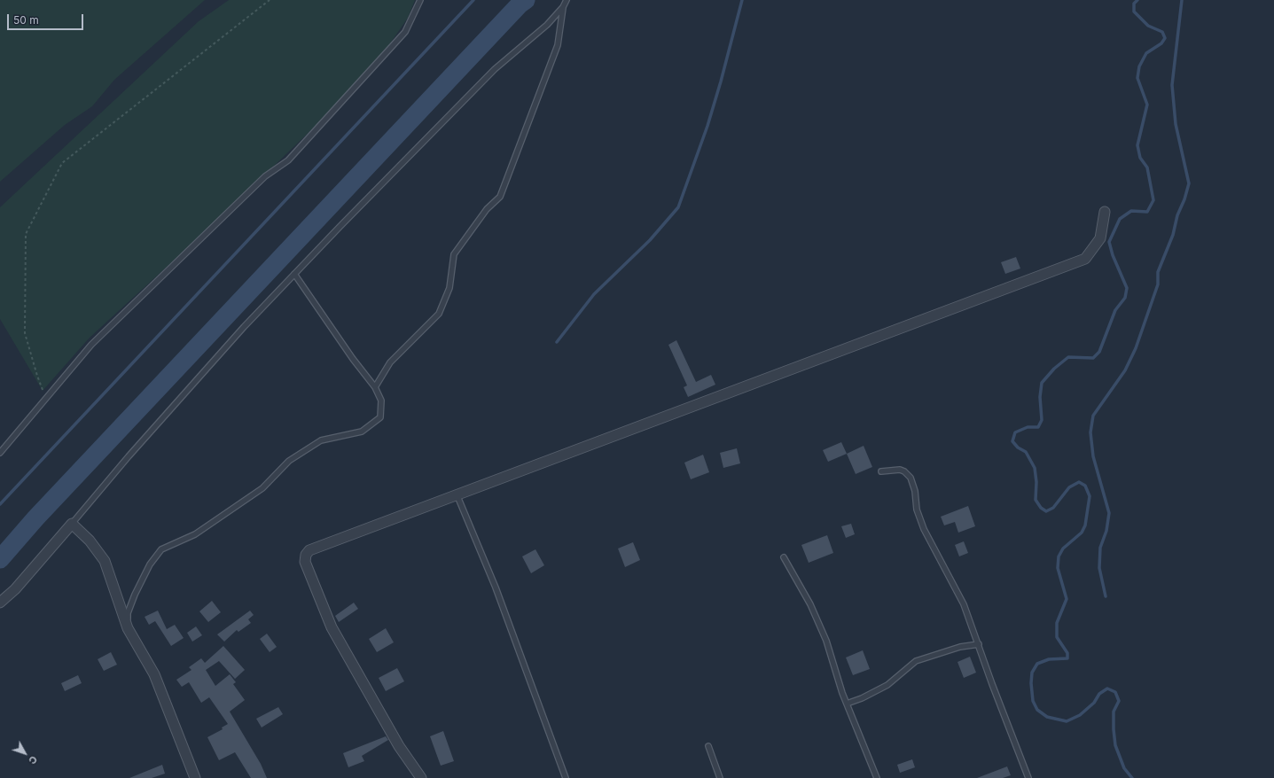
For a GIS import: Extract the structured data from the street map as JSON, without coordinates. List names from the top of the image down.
{
  "scale_bar": "50 m",
  "north": "bottom right"
}
